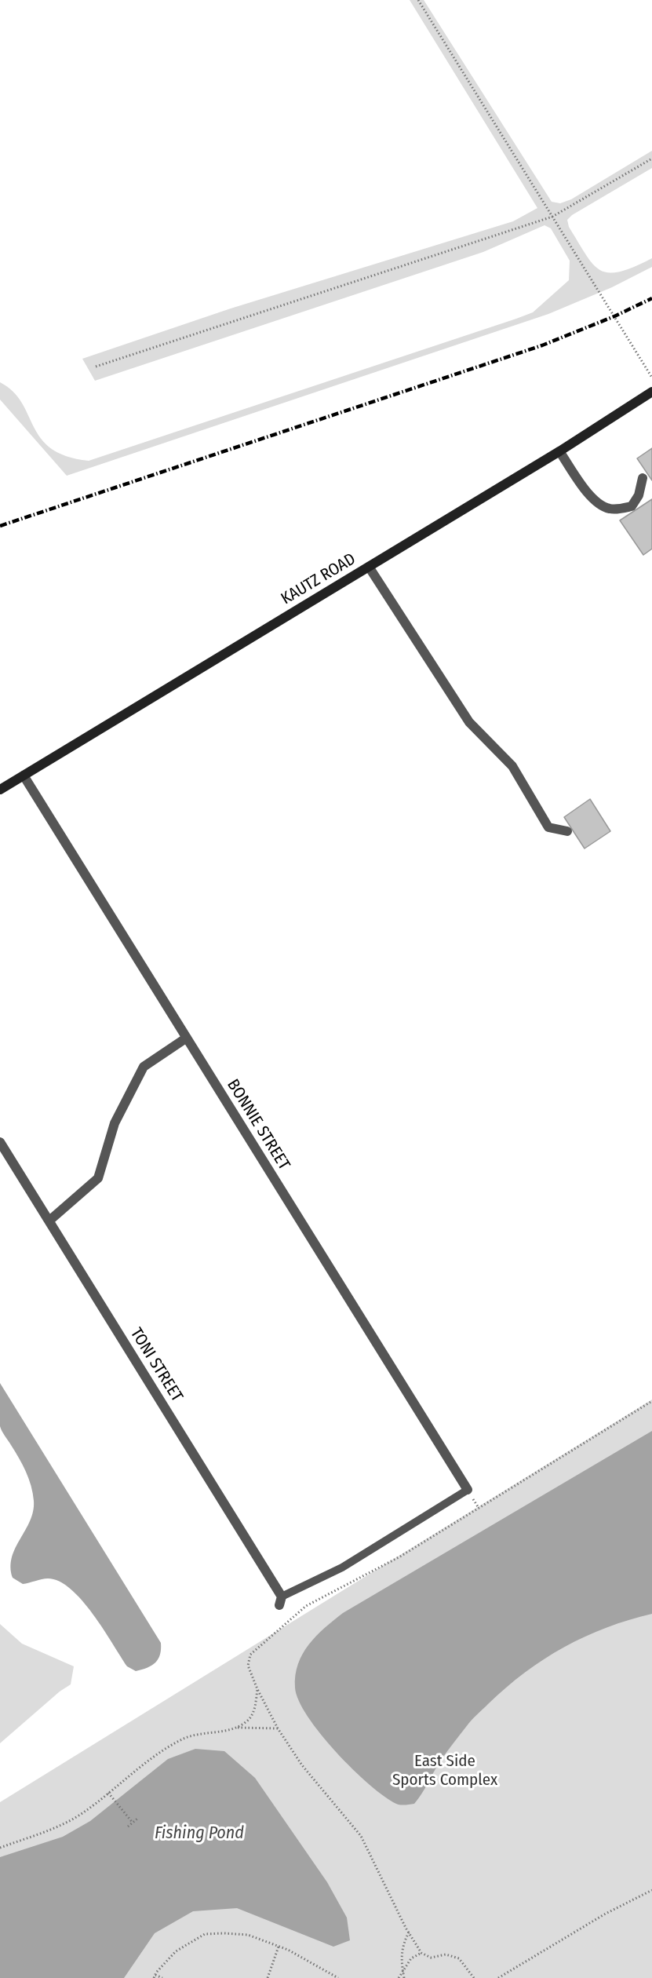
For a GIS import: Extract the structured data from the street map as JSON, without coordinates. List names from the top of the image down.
{
  "streets": {
    "street": ["KAUTZ ROAD", "BONNIE STREET", "TONI STREET"]
  },
  "crossings": [
    ["KAUTZ ROAD", "BONNIE STREET"]
  ],
  "water": ["Fishing Pond"],
  "parks": ["East Side Sports Complex"]
}
